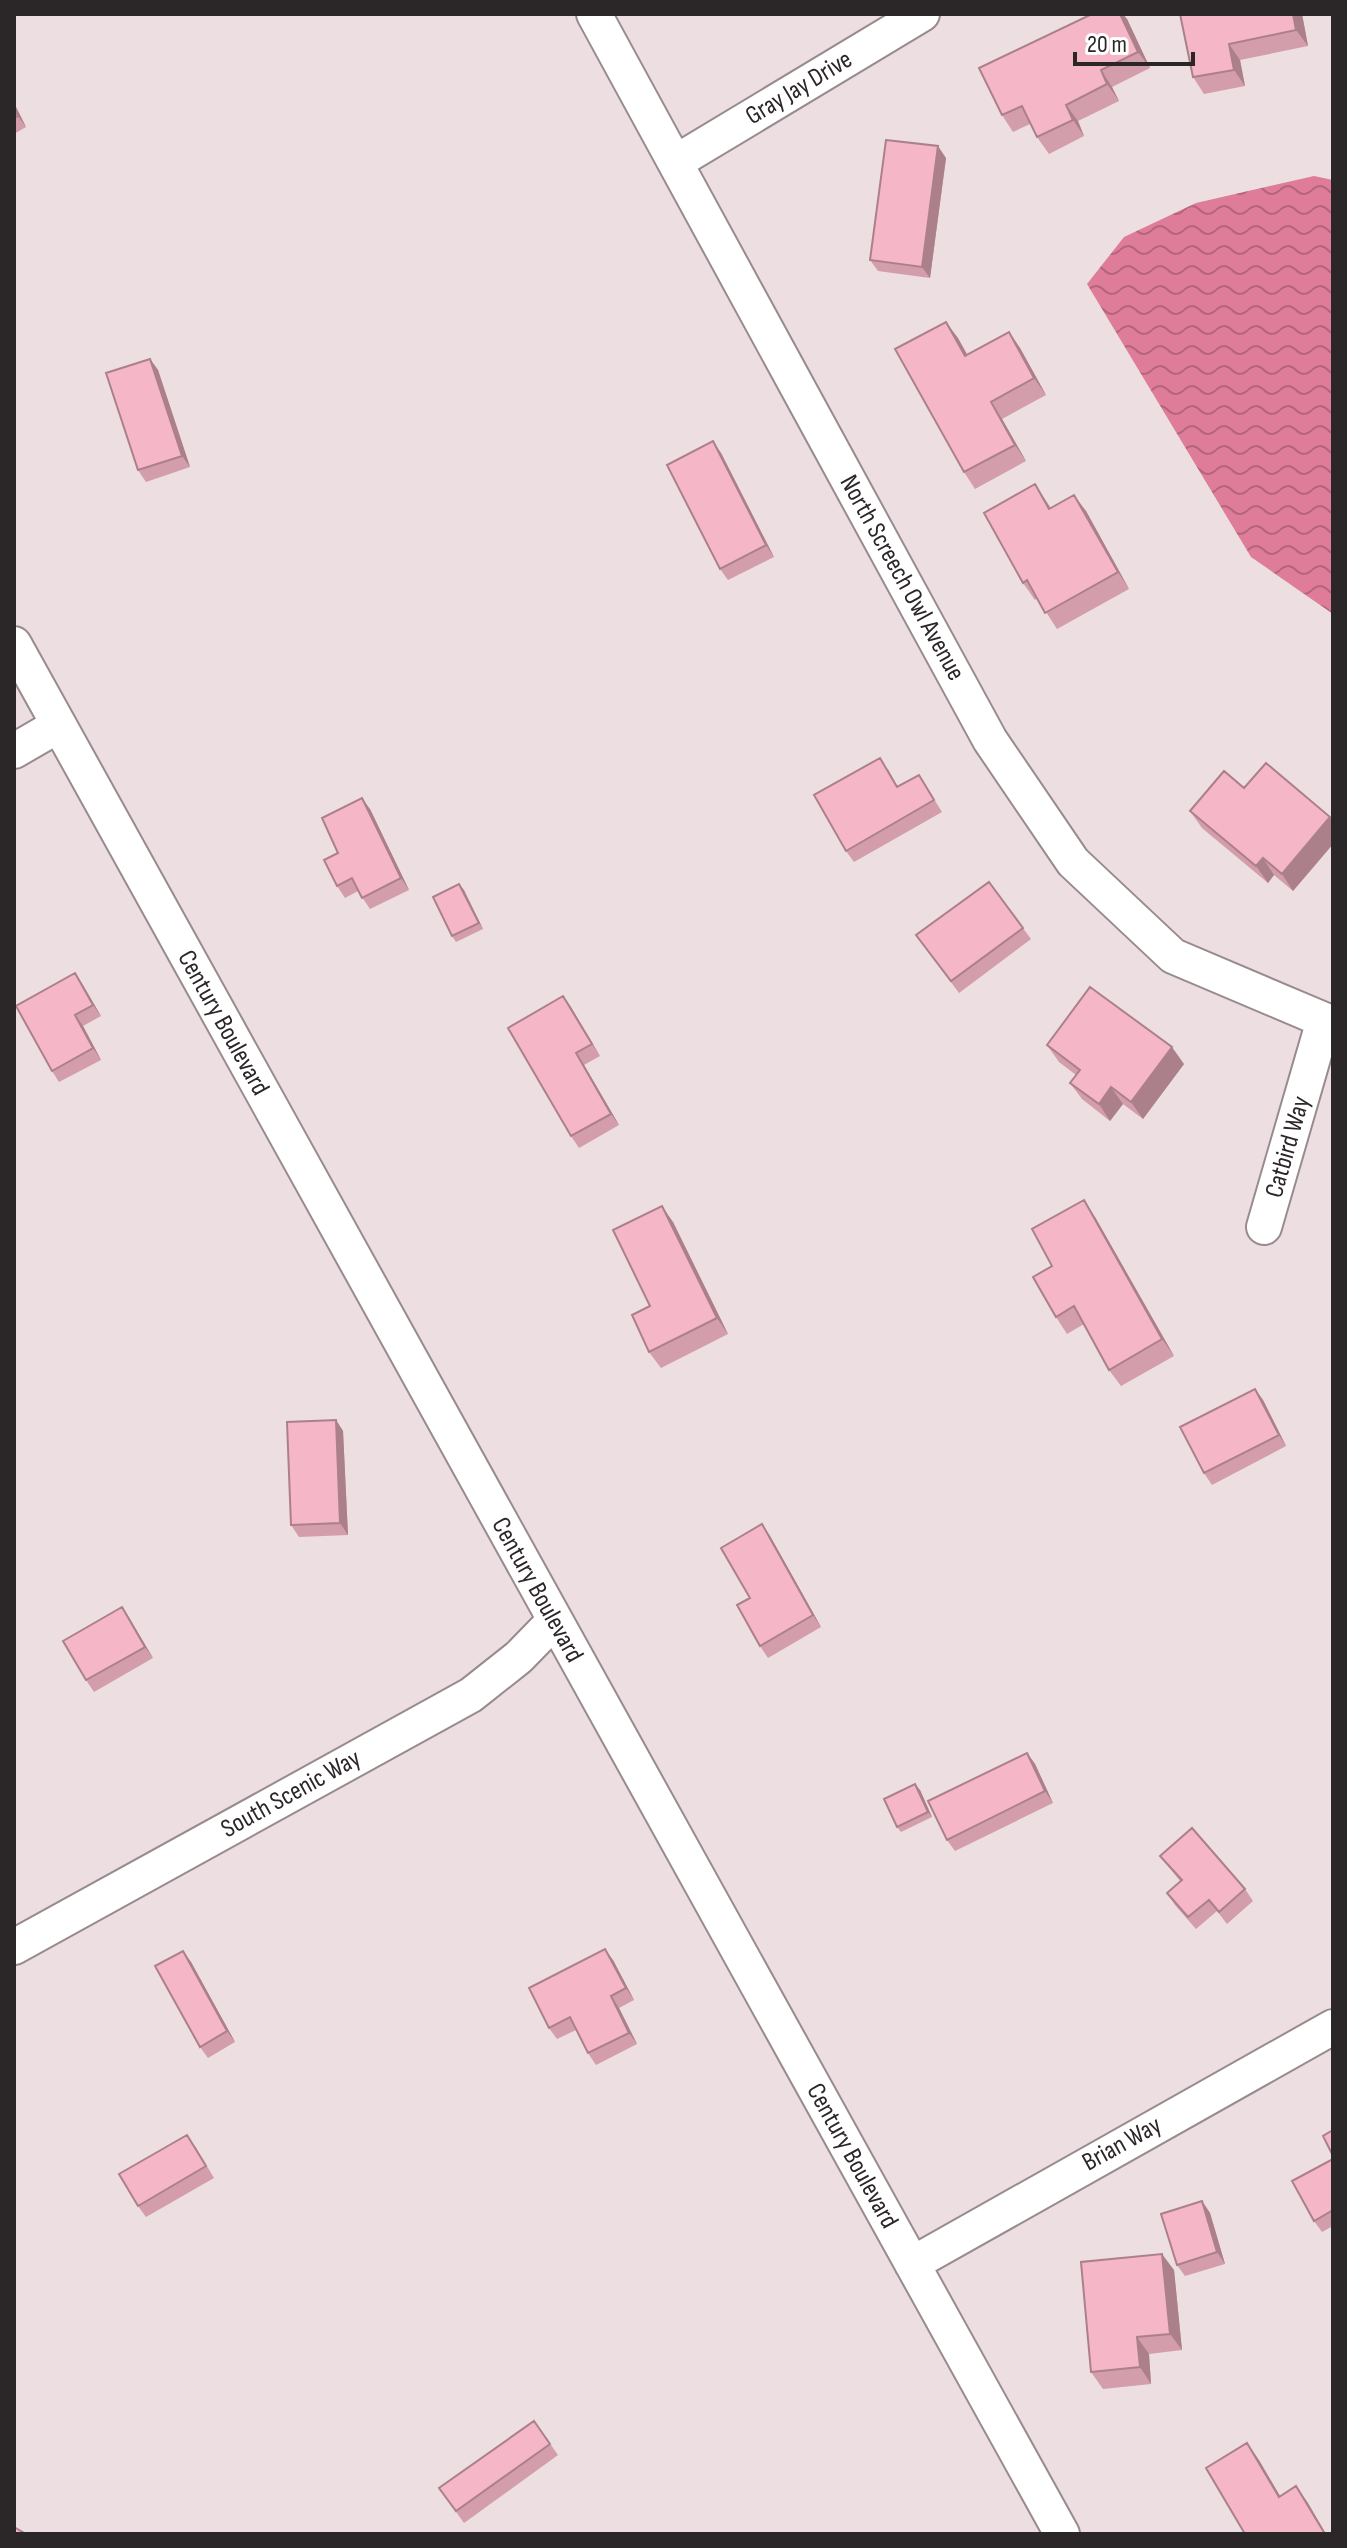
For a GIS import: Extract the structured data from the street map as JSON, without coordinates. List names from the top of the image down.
{
  "streets": {
    "street": [
      "Gray Jay Drive",
      "North Screech Owl Avenue",
      "Century Boulevard",
      "Catbird Way",
      "South Scenic Way",
      "Brian Way"
    ]
  },
  "crossings": [
    ["Gray Jay Drive", "North Screech Owl Avenue"],
    ["North Screech Owl Avenue", "Catbird Way"],
    ["Century Boulevard", "South Scenic Way"],
    ["Century Boulevard", "Brian Way"]
  ],
  "scale_bar": "20 m"
}
